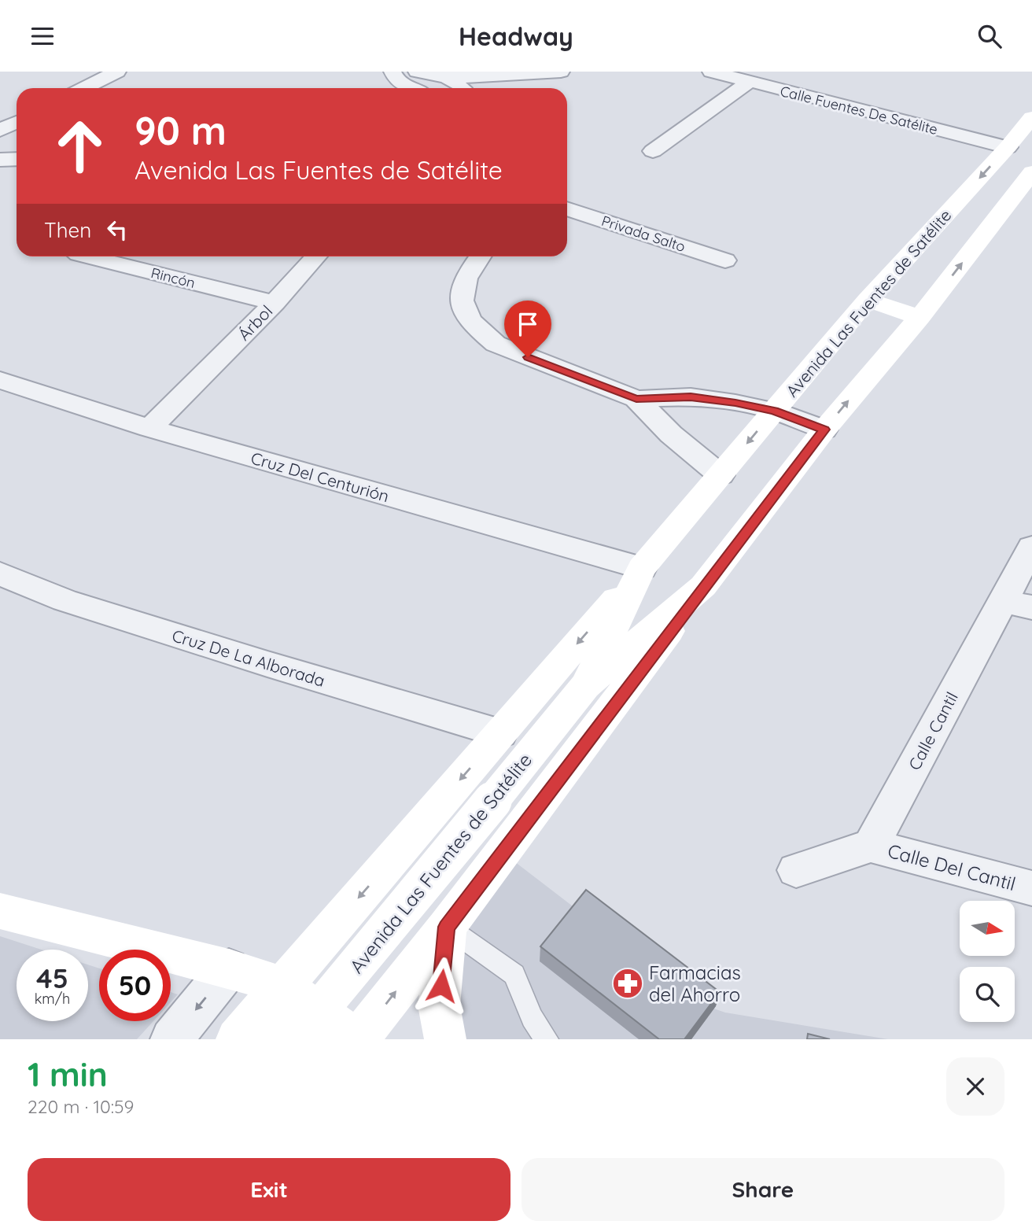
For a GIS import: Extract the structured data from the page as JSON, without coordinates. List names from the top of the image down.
{
  "streets": {
    "main road": ["Avenida Las Fuentes de Satélite"],
    "street": [
      "Calle Fuentes De Satélite",
      "Privada Salto",
      "Rincón",
      "Árbol",
      "Cruz Del Centurión",
      "Cruz De La Alborada",
      "Calle Cantil",
      "Calle Del Cantil"
    ]
  },
  "crossings": [
    ["Calle Fuentes De Satélite", "Avenida Las Fuentes de Satélite"],
    ["Rincón", "Árbol"],
    ["Avenida Las Fuentes de Satélite", "Cruz Del Centurión"],
    ["Árbol", "Cruz Del Centurión"],
    ["Calle Cantil", "Calle Del Cantil"]
  ],
  "places": {
    "pharmacy": ["Farmacias del Ahorro"]
  },
  "north": "right",
  "page": {
    "header": "Headway",
    "turn": ["90 m", "Avenida Las Fuentes de Satélite"],
    "then": "Then",
    "speed": "45 km/h",
    "limit": "50",
    "heading": ["1 min", "220 m · 10:59"],
    "buttons": ["Exit", "Share"]
  }
}
